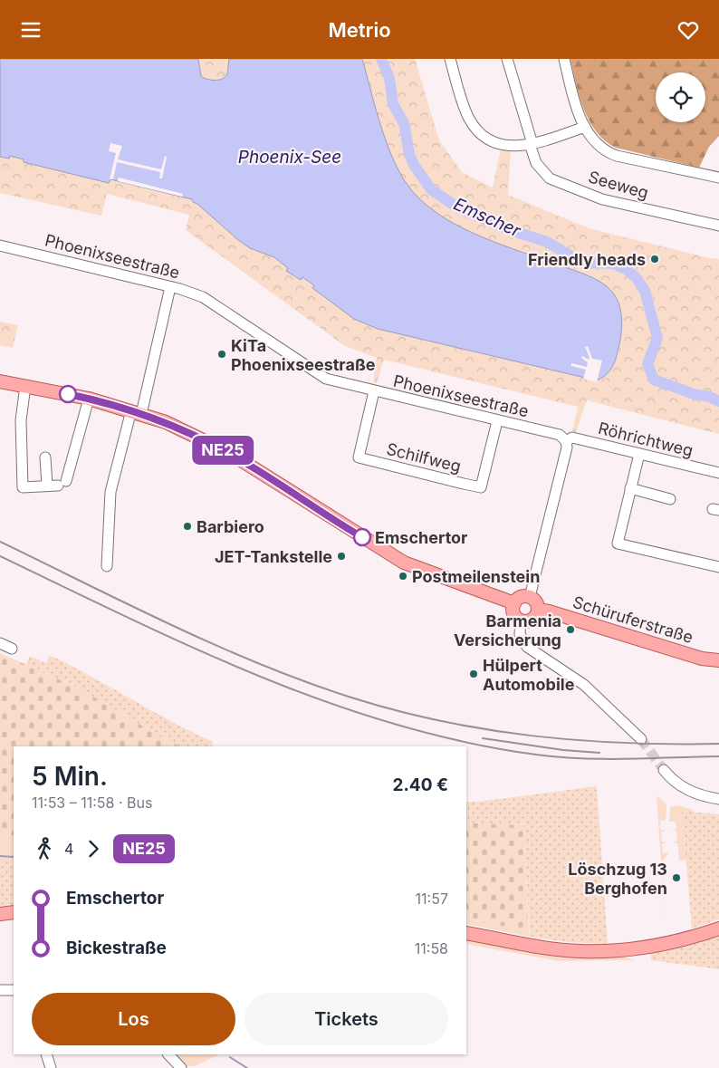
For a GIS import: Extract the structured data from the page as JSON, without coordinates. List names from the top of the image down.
{
  "streets": {
    "main road": ["Schüruferstraße"],
    "street": [
      "Seeweg",
      "Phoenixseestraße",
      "Röhrichtweg",
      "Schilfweg"
    ]
  },
  "crossings": [
    ["Phoenixseestraße", "Röhrichtweg"],
    ["Phoenixseestraße", "Schilfweg"]
  ],
  "water": ["Phoenix-See", "Emscher"],
  "places": [
    "Friendly heads",
    "KiTa Phoenixseestraße",
    "Barbiero",
    "Emschertor",
    "JET-Tankstelle",
    "Postmeilenstein",
    "Barmenia Versicherung",
    "Hülpert Automobile",
    "Löschzug 13 Berghofen"
  ],
  "lines": ["bus line NE25"],
  "page": {
    "header": "Metrio",
    "on_map": "NE25",
    "heading": ["5 Min.", "11:53 – 11:58 · Bus", "2.40 €"],
    "legs": ["4", "NE25"],
    "list": [
      {
        "name": "Emschertor",
        "value": "11:57"
      },
      {
        "name": "Bickestraße",
        "value": "11:58"
      }
    ],
    "buttons": ["Los", "Tickets"]
  }
}
